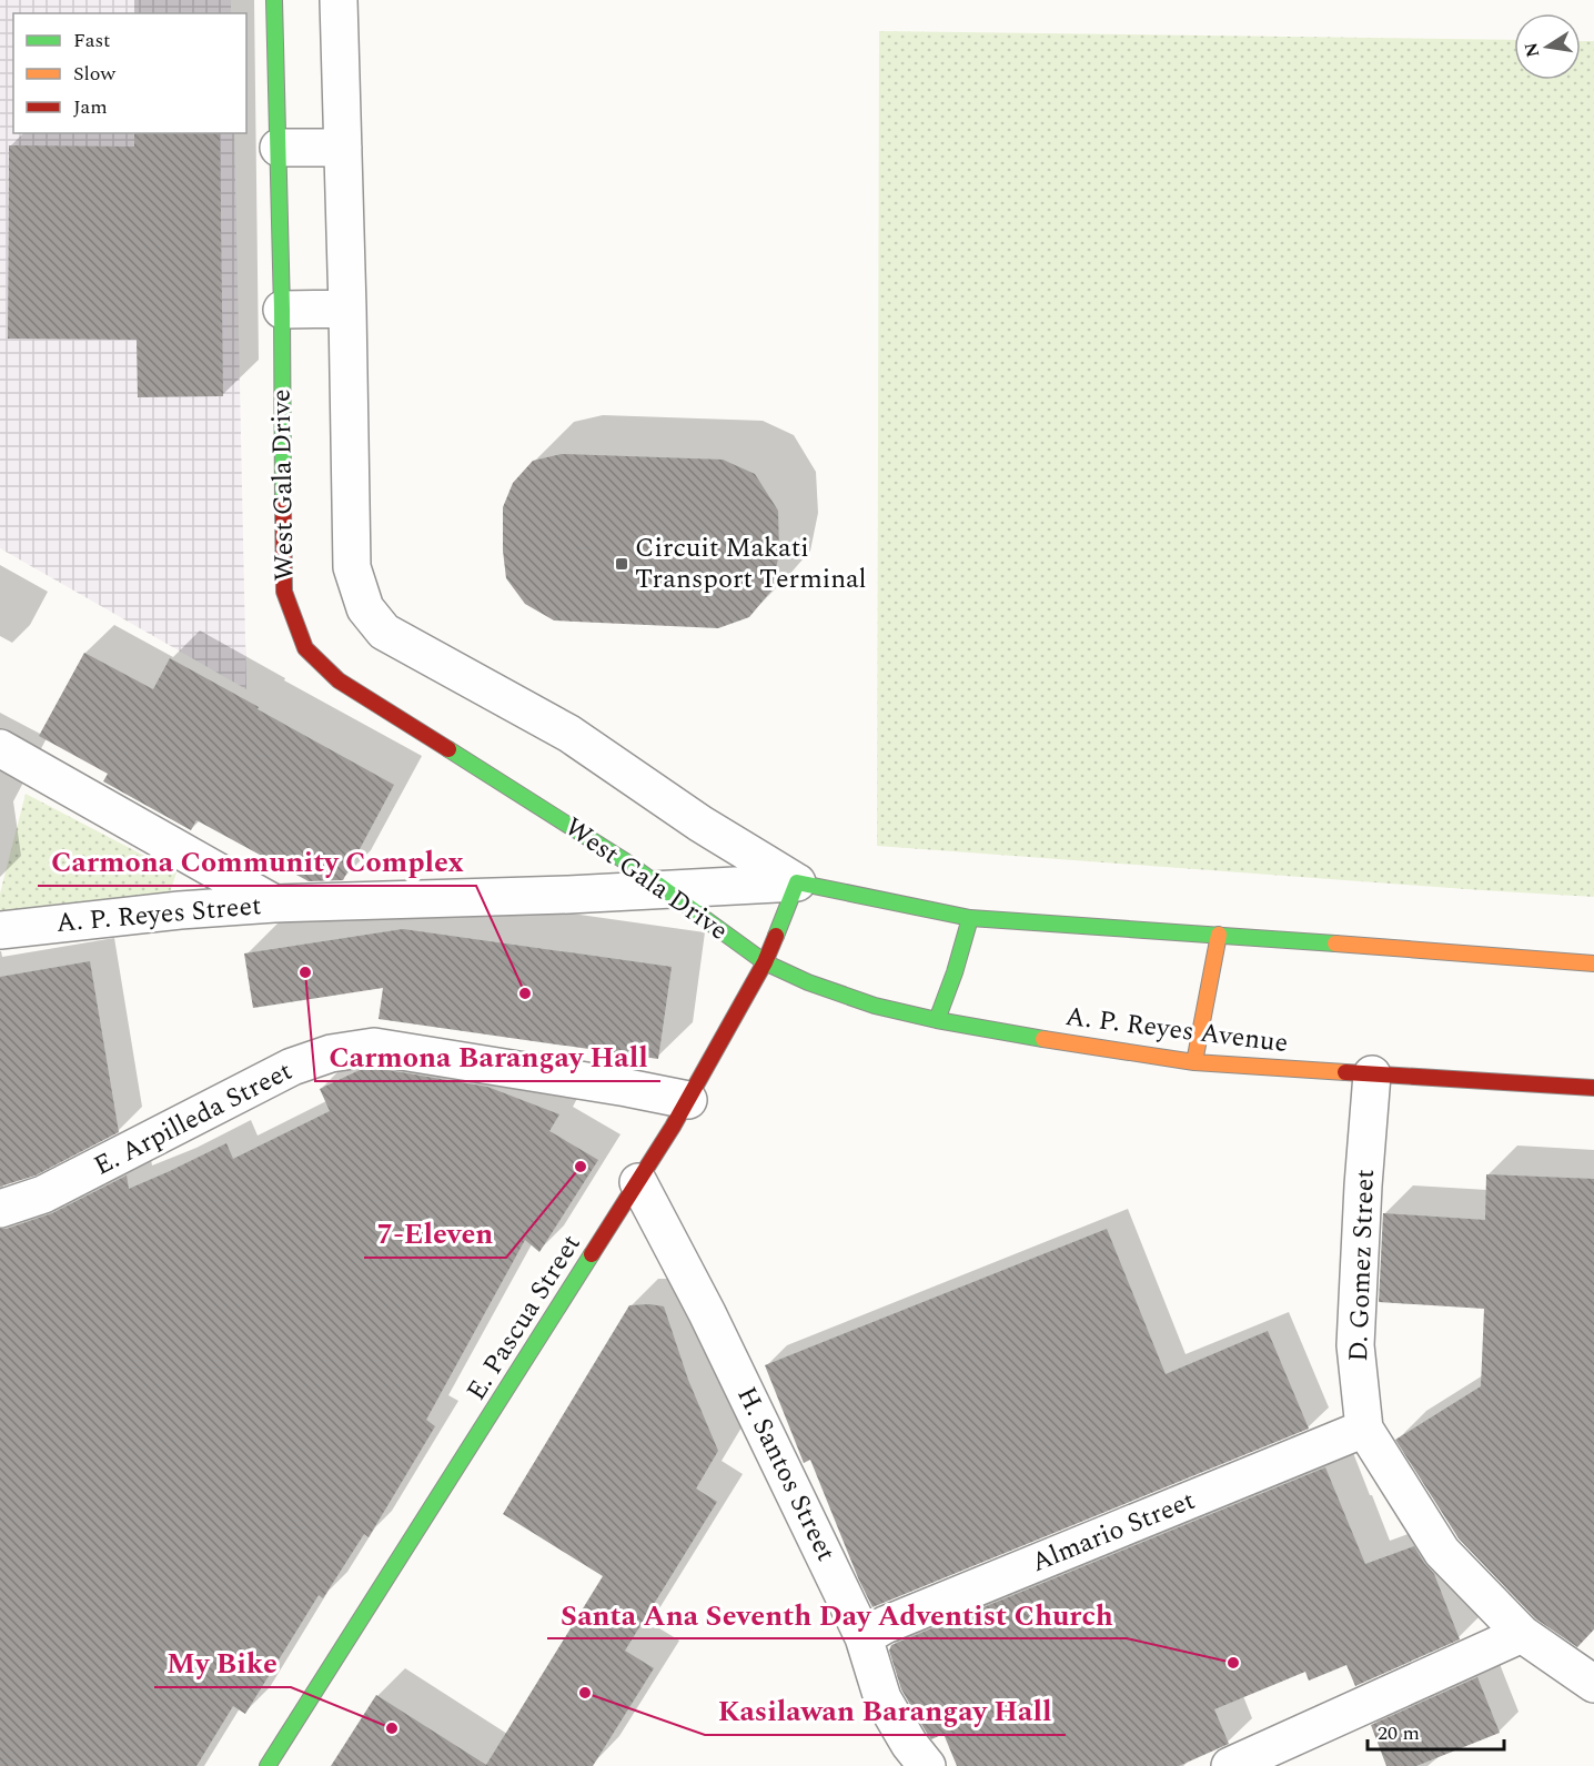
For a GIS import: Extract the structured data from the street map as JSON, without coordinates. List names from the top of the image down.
{
  "streets": {
    "street": [
      "West Gala Drive",
      "A. P. Reyes Street",
      "A. P. Reyes Avenue",
      "E. Arpilleda Street",
      "D. Gomez Street",
      "E. Pascua Street",
      "H. Santos Street",
      "Almario Street"
    ]
  },
  "crossings": [
    ["West Gala Drive", "A. P. Reyes Street"],
    ["West Gala Drive", "A. P. Reyes Avenue"],
    ["West Gala Drive", "E. Pascua Street"],
    ["A. P. Reyes Street", "E. Pascua Street"],
    ["A. P. Reyes Avenue", "D. Gomez Street"],
    ["A. P. Reyes Avenue", "E. Pascua Street"],
    ["E. Arpilleda Street", "E. Pascua Street"],
    ["D. Gomez Street", "Almario Street"],
    ["E. Pascua Street", "H. Santos Street"],
    ["H. Santos Street", "Almario Street"]
  ],
  "places": {
    "transit": ["Circuit Makati Transport Terminal"],
    "other": [
      "Carmona Barangay Hall",
      "Carmona Community Complex",
      "7-Eleven",
      "Santa Ana Seventh Day Adventist Church",
      "Kasilawan Barangay Hall",
      "My Bike"
    ]
  },
  "legend": ["Fast", "Slow", "Jam"],
  "scale_bar": "20 m",
  "north": "left"
}
